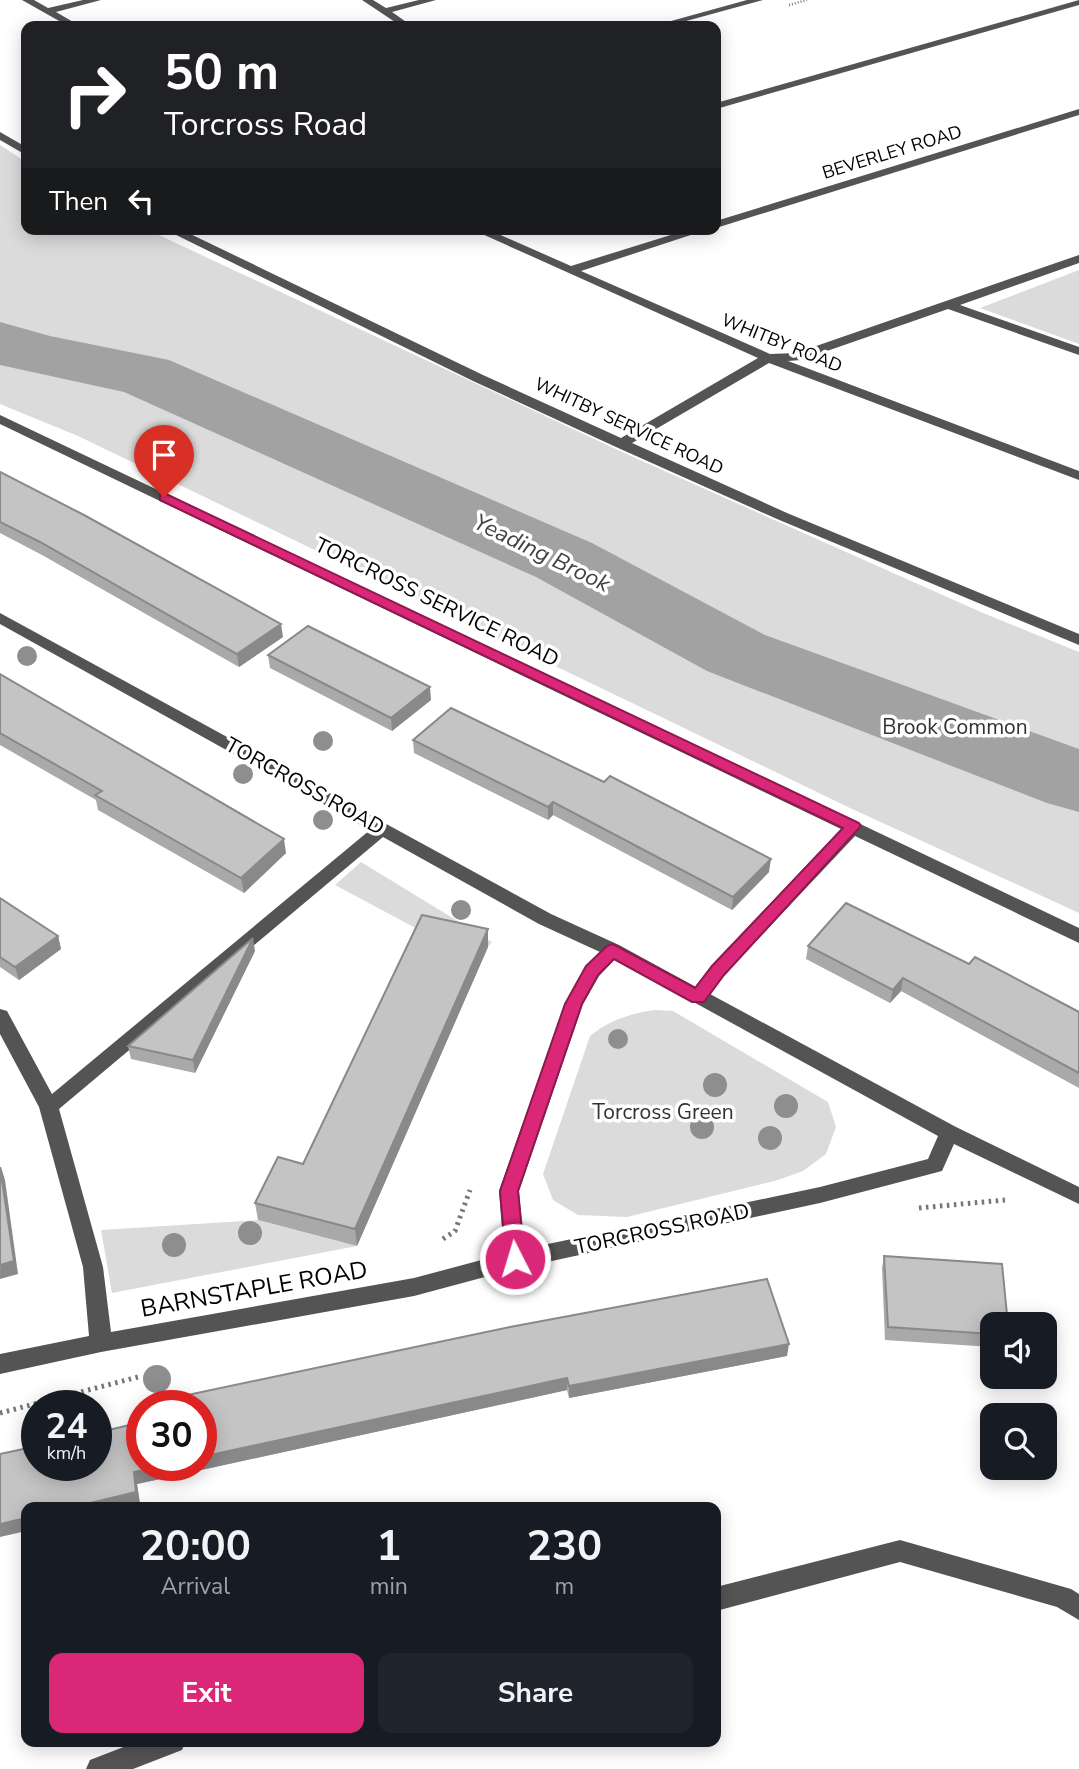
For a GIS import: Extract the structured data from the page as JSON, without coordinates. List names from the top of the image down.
{
  "streets": {
    "street": [
      "BEVERLEY ROAD",
      "WHITBY ROAD",
      "WHITBY SERVICE ROAD",
      "TORCROSS SERVICE ROAD",
      "TORCROSS ROAD",
      "BARNSTAPLE ROAD"
    ]
  },
  "crossings": [
    ["TORCROSS ROAD", "BARNSTAPLE ROAD"]
  ],
  "water": ["Yeading Brook"],
  "parks": ["Brook Common", "Torcross Green"],
  "page": {
    "turn": ["50 m", "Torcross Road"],
    "then": "Then",
    "speed": "24 km/h",
    "limit": "30",
    "eta": [
      "20:00",
      "Arrival",
      "1",
      "min",
      "230",
      "m"
    ],
    "buttons": ["Exit", "Share"]
  }
}
